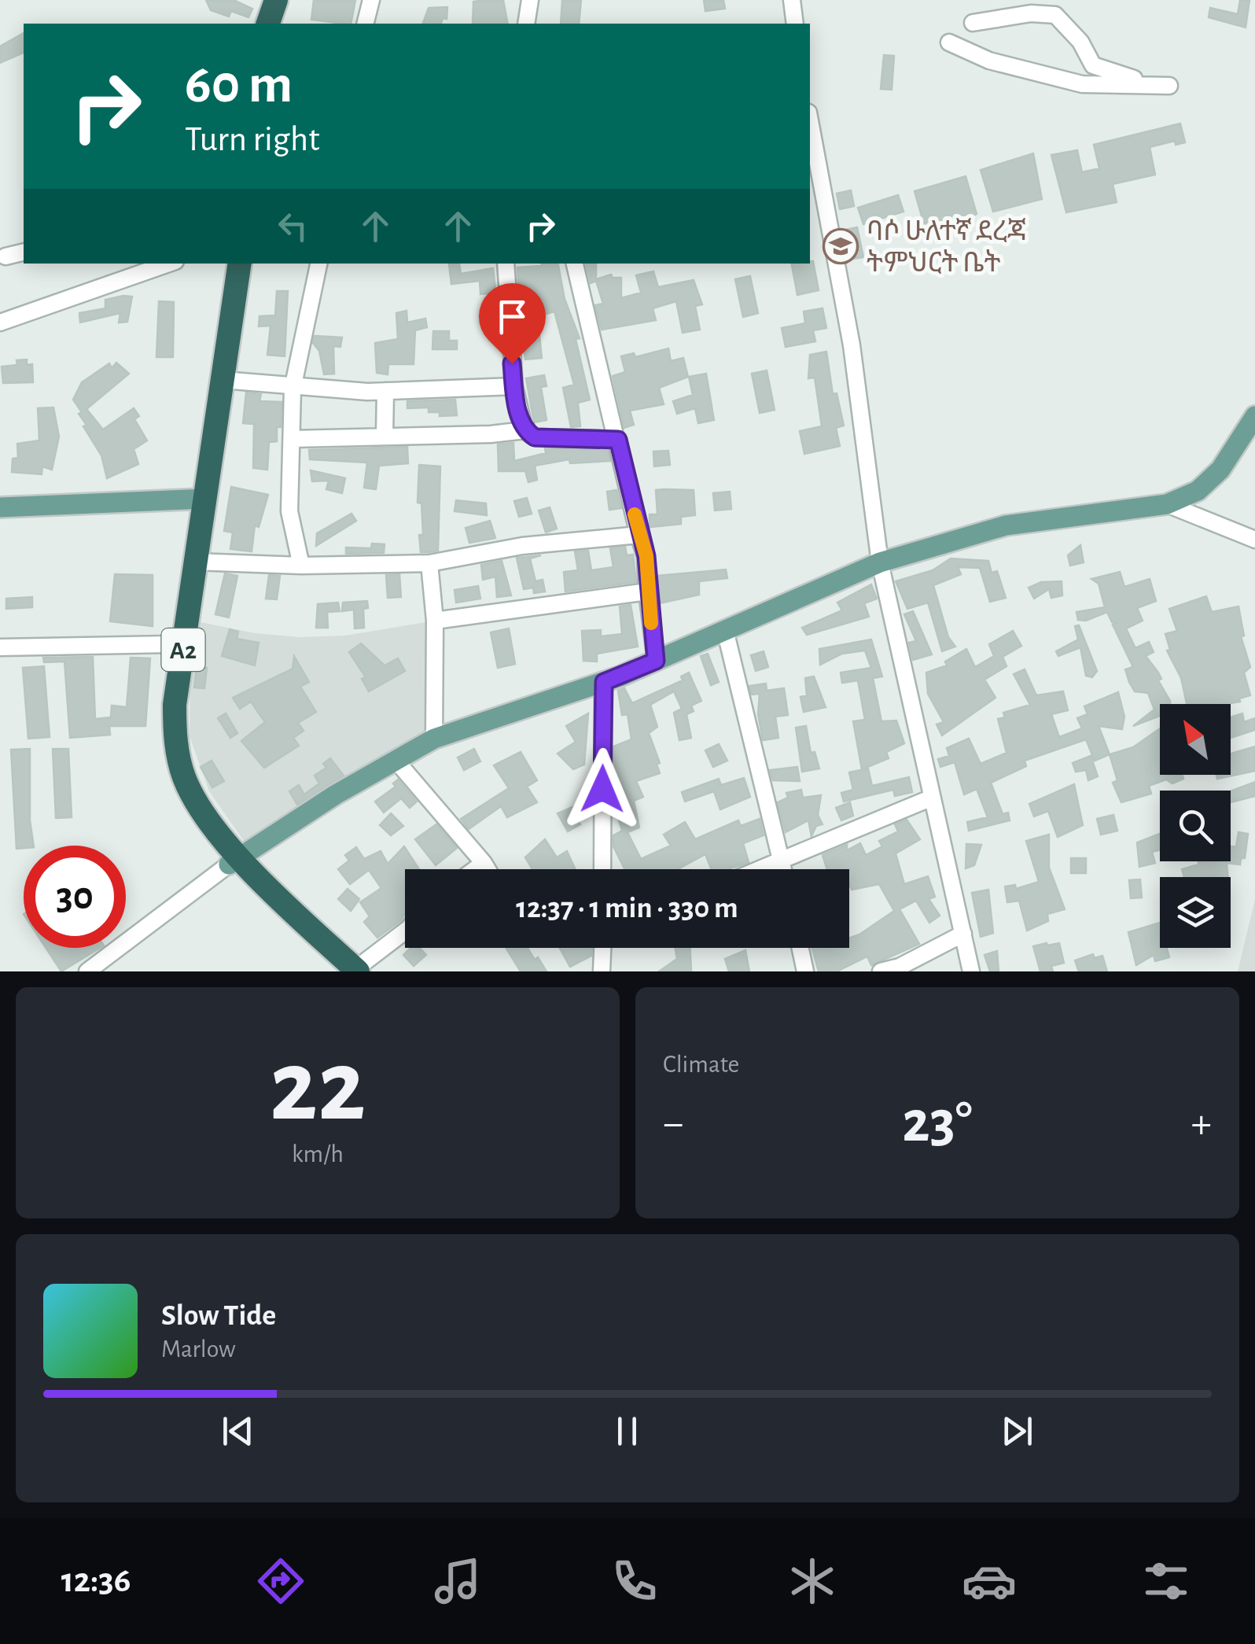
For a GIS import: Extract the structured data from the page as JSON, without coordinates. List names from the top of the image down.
{
  "streets": {
    "highway": ["A2"]
  },
  "places": {
    "school or university": ["ባሶ ሁለተኛ ደረጃ ትምህርት ቤት"]
  },
  "north": "top left",
  "page": {
    "turn": ["60 m", "Turn right"],
    "limit": "30",
    "trip": "12:37 · 1 min · 330 m",
    "tile": [
      ["22", "km/h"],
      "Climate"
    ],
    "heat": ["−", "23°", "+"],
    "song": ["Slow Tide", "Marlow"],
    "tabs": "12:36"
  }
}
